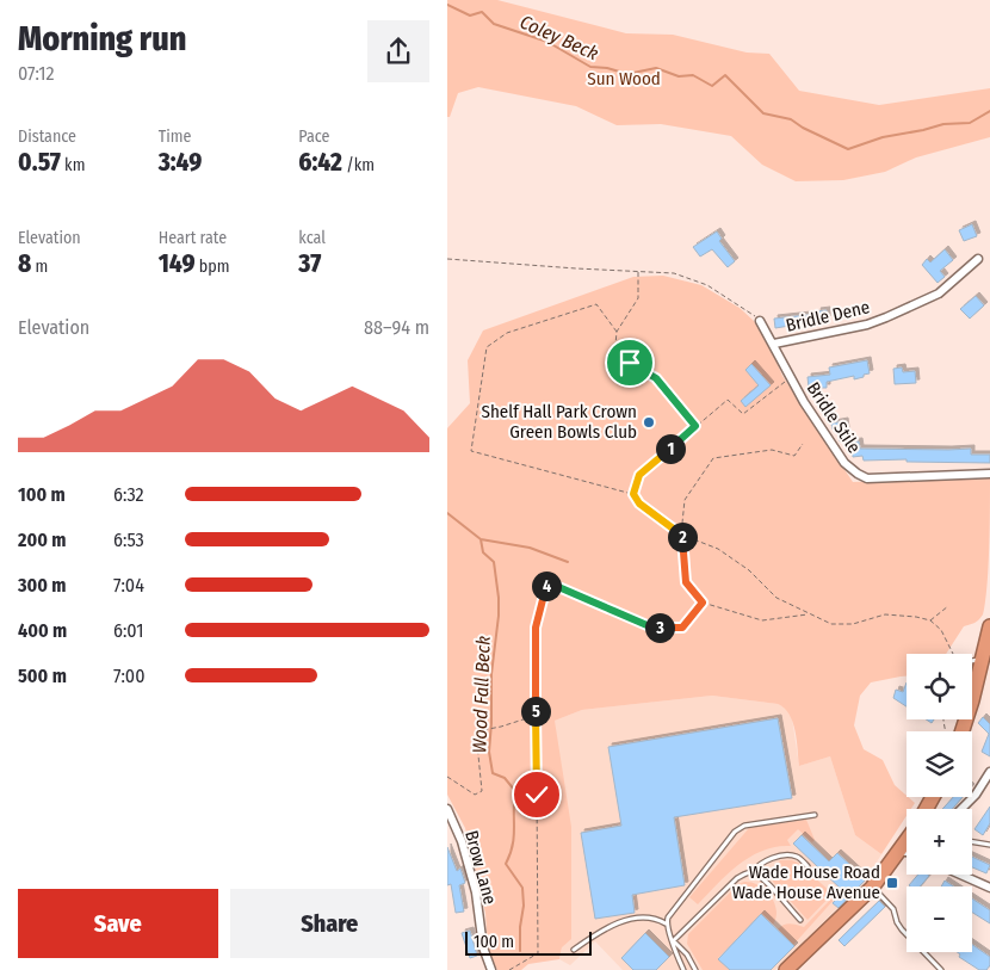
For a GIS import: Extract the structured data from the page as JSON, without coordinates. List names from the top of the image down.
{
  "streets": {
    "street": ["Bridle Dene", "Bridle Stile", "Brow Lane"]
  },
  "crossings": [
    ["Bridle Dene", "Bridle Stile"]
  ],
  "water": ["Coley Beck", "Wood Fall Beck"],
  "parks": ["Sun Wood"],
  "places": {
    "other": ["Shelf Hall Park Crown Green Bowls Club"],
    "transit": ["Wade House Road Wade House Avenue"]
  },
  "scale_bar": "100 m",
  "page": {
    "heading": ["Morning run", "07:12"],
    "stats": [
      ["Distance", "0.57 km"],
      ["Time", "3:49"],
      ["Pace", "6:42 /km"],
      ["Elevation", "8 m"],
      ["Heart rate", "149 bpm"],
      ["kcal", "37"]
    ],
    "chart": ["Elevation", "88–94 m"],
    "pins": [
      "1",
      "2",
      "4",
      "3",
      "5"
    ],
    "list": [
      {
        "name": "100 m",
        "note": "6:32"
      },
      {
        "name": "200 m",
        "note": "6:53"
      },
      {
        "name": "300 m",
        "note": "7:04"
      },
      {
        "name": "400 m",
        "note": "6:01"
      },
      {
        "name": "500 m",
        "note": "7:00"
      }
    ],
    "map_buttons": ["+", "−"],
    "buttons": ["Save", "Share"],
    "scale": "100 m"
  }
}
